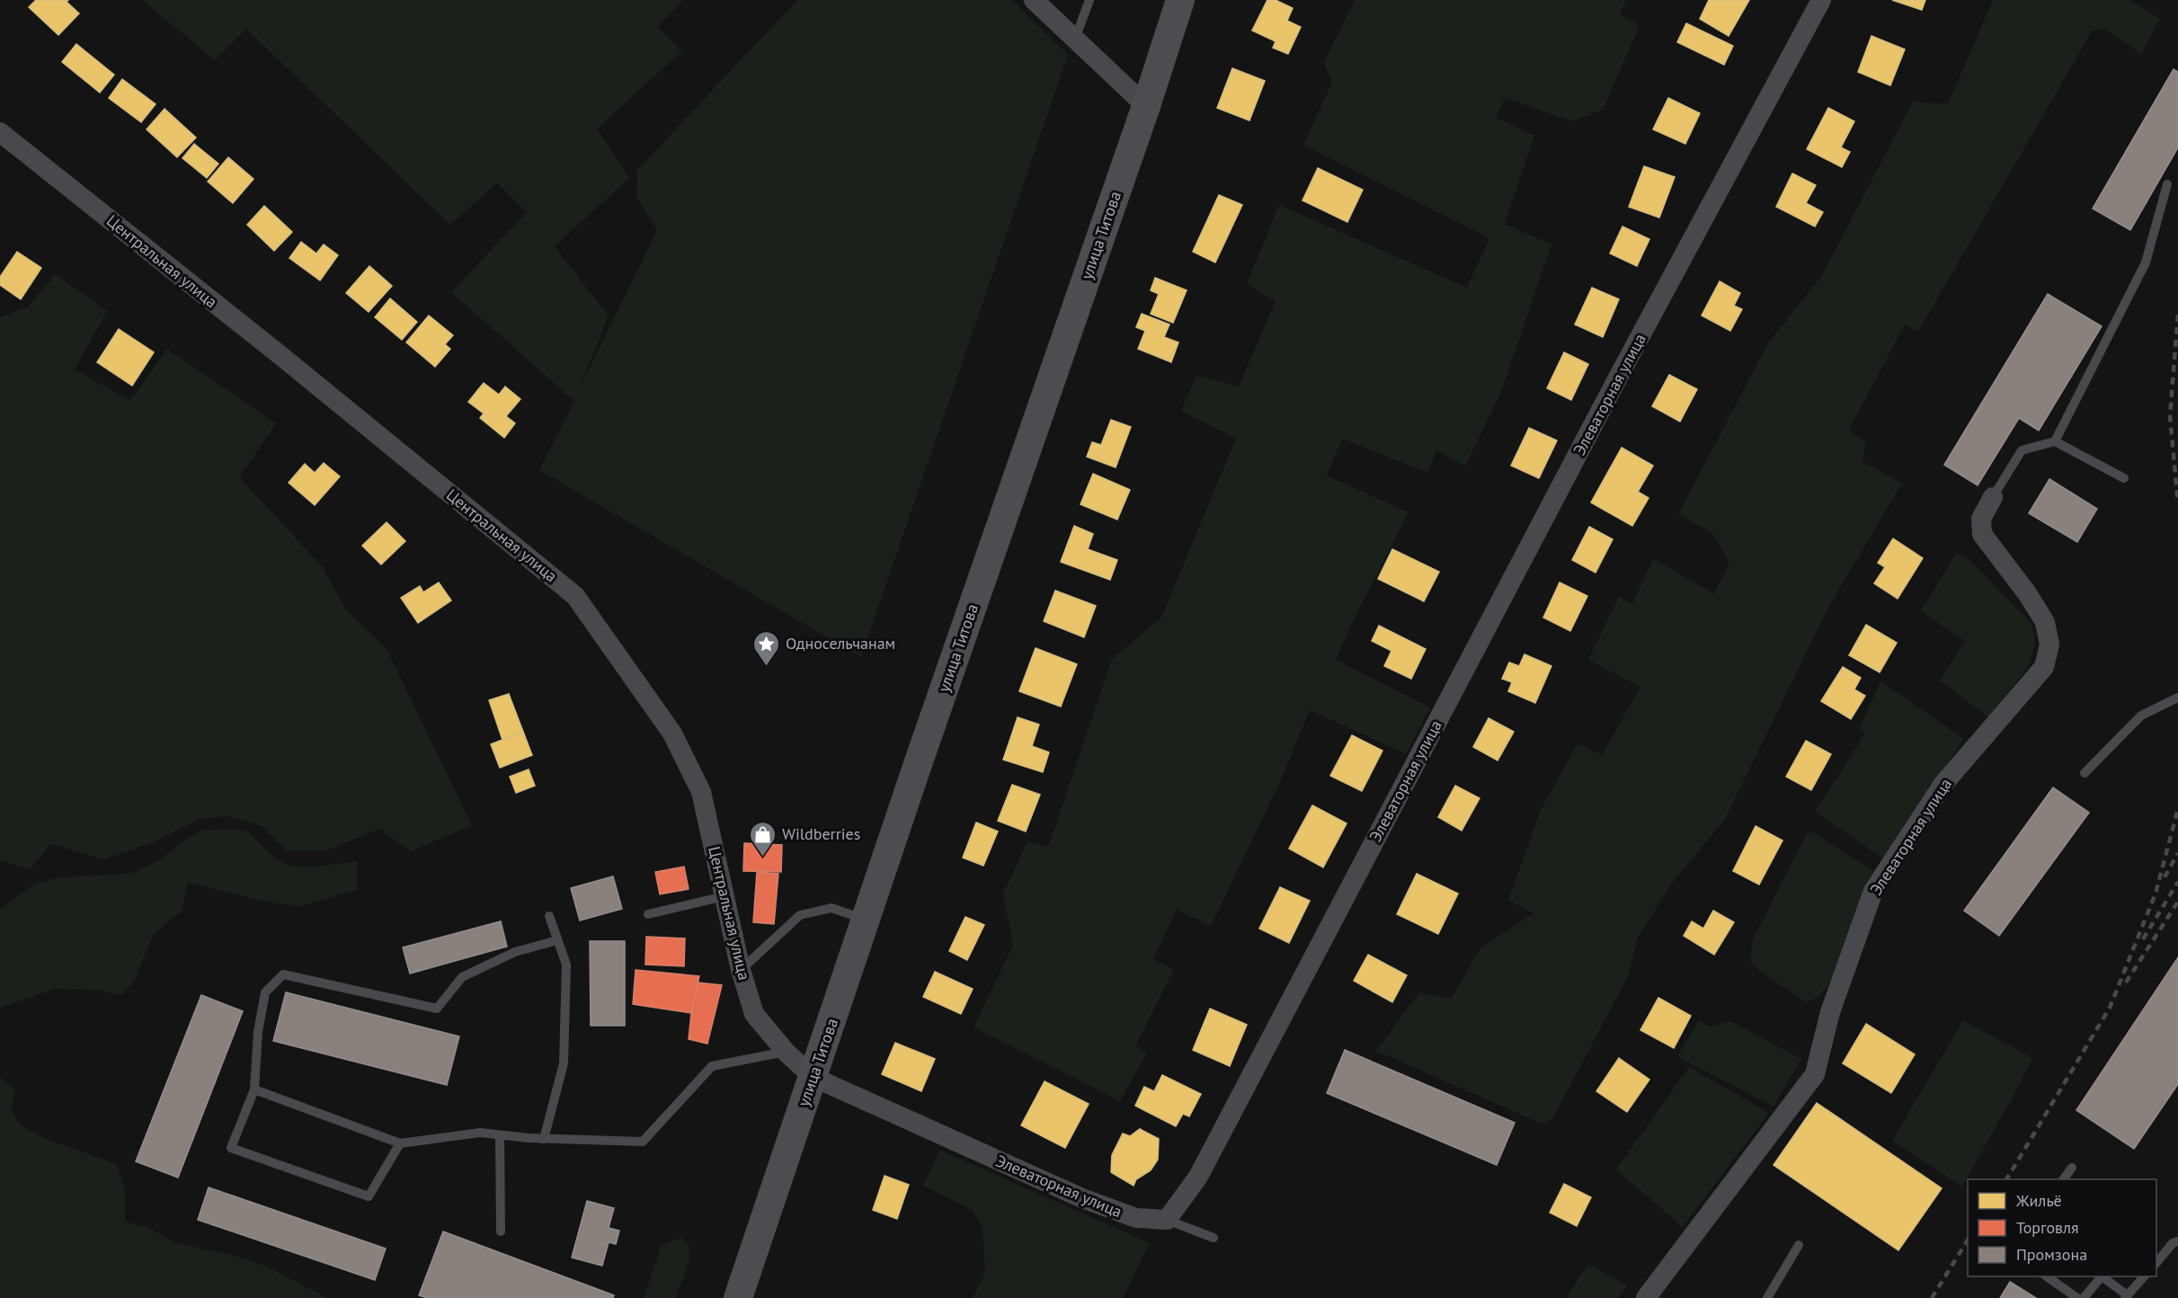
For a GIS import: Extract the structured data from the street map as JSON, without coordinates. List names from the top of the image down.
{
  "streets": {
    "main road": ["улица Титова"],
    "street": ["Центральная улица", "Элеваторная улица"]
  },
  "crossings": [
    ["улица Титова", "Центральная улица"],
    ["улица Титова", "Элеваторная улица"],
    ["Центральная улица", "Элеваторная улица"]
  ],
  "places": {
    "place": ["Односельчанам"],
    "shop": ["Wildberries"]
  },
  "legend": ["Жильё", "Торговля", "Промзона"]
}
